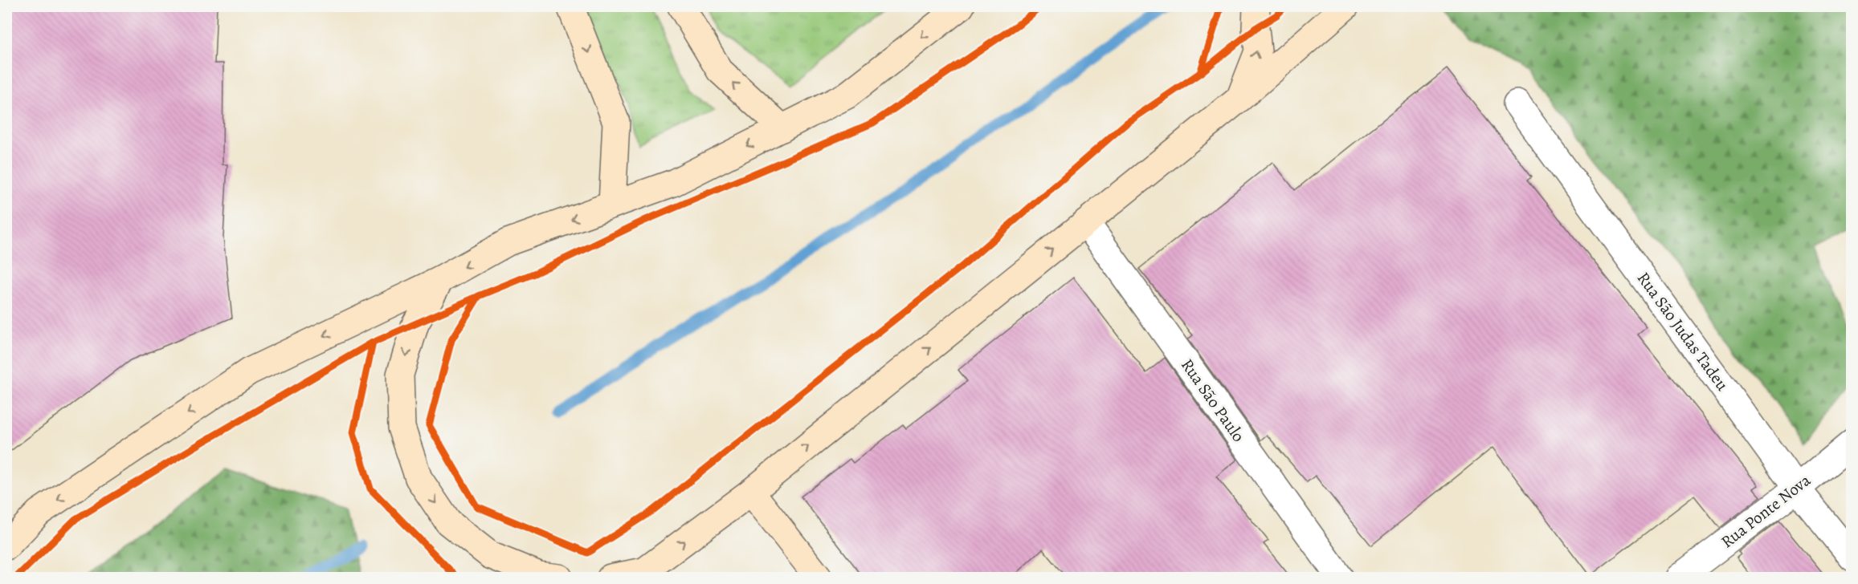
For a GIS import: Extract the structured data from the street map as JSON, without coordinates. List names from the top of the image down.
{
  "streets": {
    "street": ["Rua São Judas Tadeu", "Rua São Paulo", "Rua Ponte Nova"]
  },
  "crossings": [
    ["Rua São Judas Tadeu", "Rua Ponte Nova"]
  ]
}
